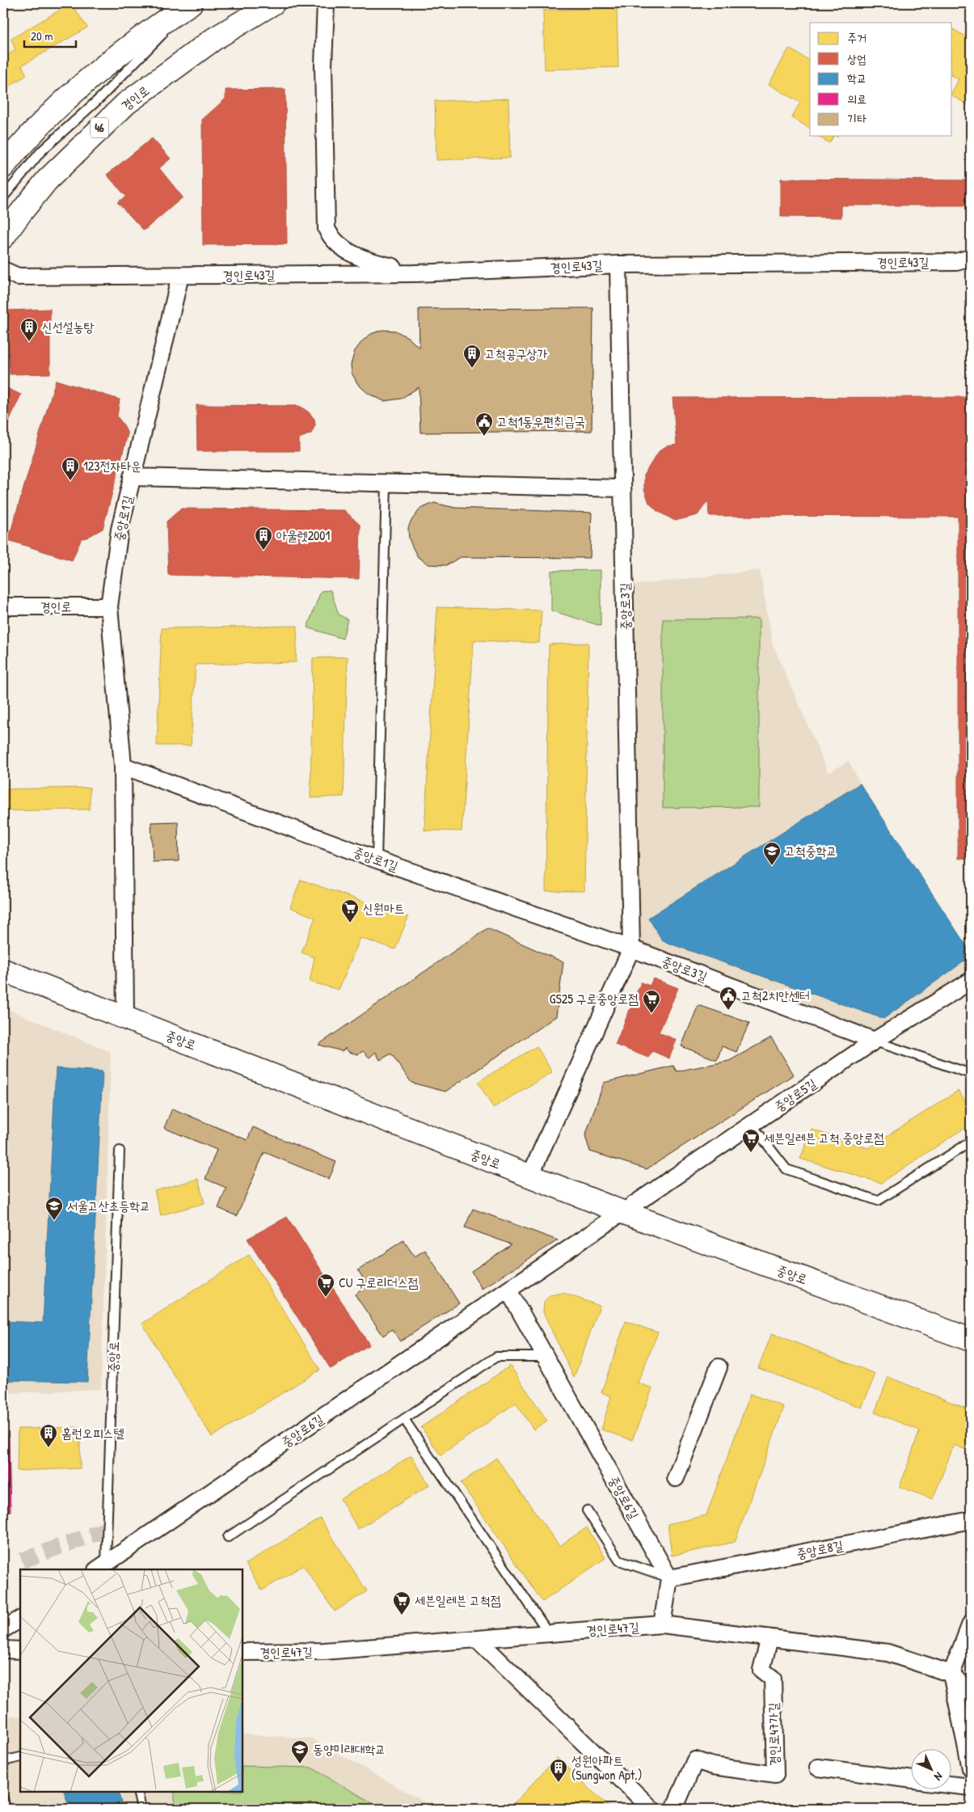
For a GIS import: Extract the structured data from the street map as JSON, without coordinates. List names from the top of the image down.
{
  "streets": {
    "main road": ["경인로", "46", "중앙로"],
    "street": [
      "경인로43길",
      "중앙로1길",
      "중앙로3길",
      "중앙로5길",
      "중앙로6길",
      "중앙로8길",
      "경인로47길",
      "경인로47가길"
    ]
  },
  "crossings": [
    ["경인로", "중앙로1길"],
    ["경인로43길", "중앙로1길"],
    ["경인로43길", "중앙로3길"],
    ["중앙로1길", "중앙로3길"],
    ["중앙로1길", "중앙로"],
    ["중앙로3길", "중앙로"],
    ["중앙로3길", "중앙로5길"],
    ["중앙로", "중앙로5길"],
    ["중앙로", "중앙로6길"],
    ["중앙로5길", "중앙로6길"],
    ["중앙로6길", "중앙로8길"],
    ["경인로47길", "경인로47가길"]
  ],
  "places": {
    "building": [
      "신선설농탕",
      "고척공구상가",
      "123전자타운",
      "아울렛2001",
      "홈런오피스텔",
      "성원아파트 (Sungwon Apt.)"
    ],
    "public building": ["고척1동우편취급국", "고척2치안센터"],
    "school or university": ["고척중학교", "서울고산초등학교", "동양미래대학교"],
    "supermarket": [
      "신원마트",
      "GS25 구로중앙로점",
      "세븐일레븐 고척 중앙로점",
      "CU 구로리더스점",
      "세븐일레븐 고척점"
    ]
  },
  "legend": [
    "주거",
    "상업",
    "학교",
    "의료",
    "기타"
  ],
  "scale_bar": "20 m",
  "north": "bottom right"
}
